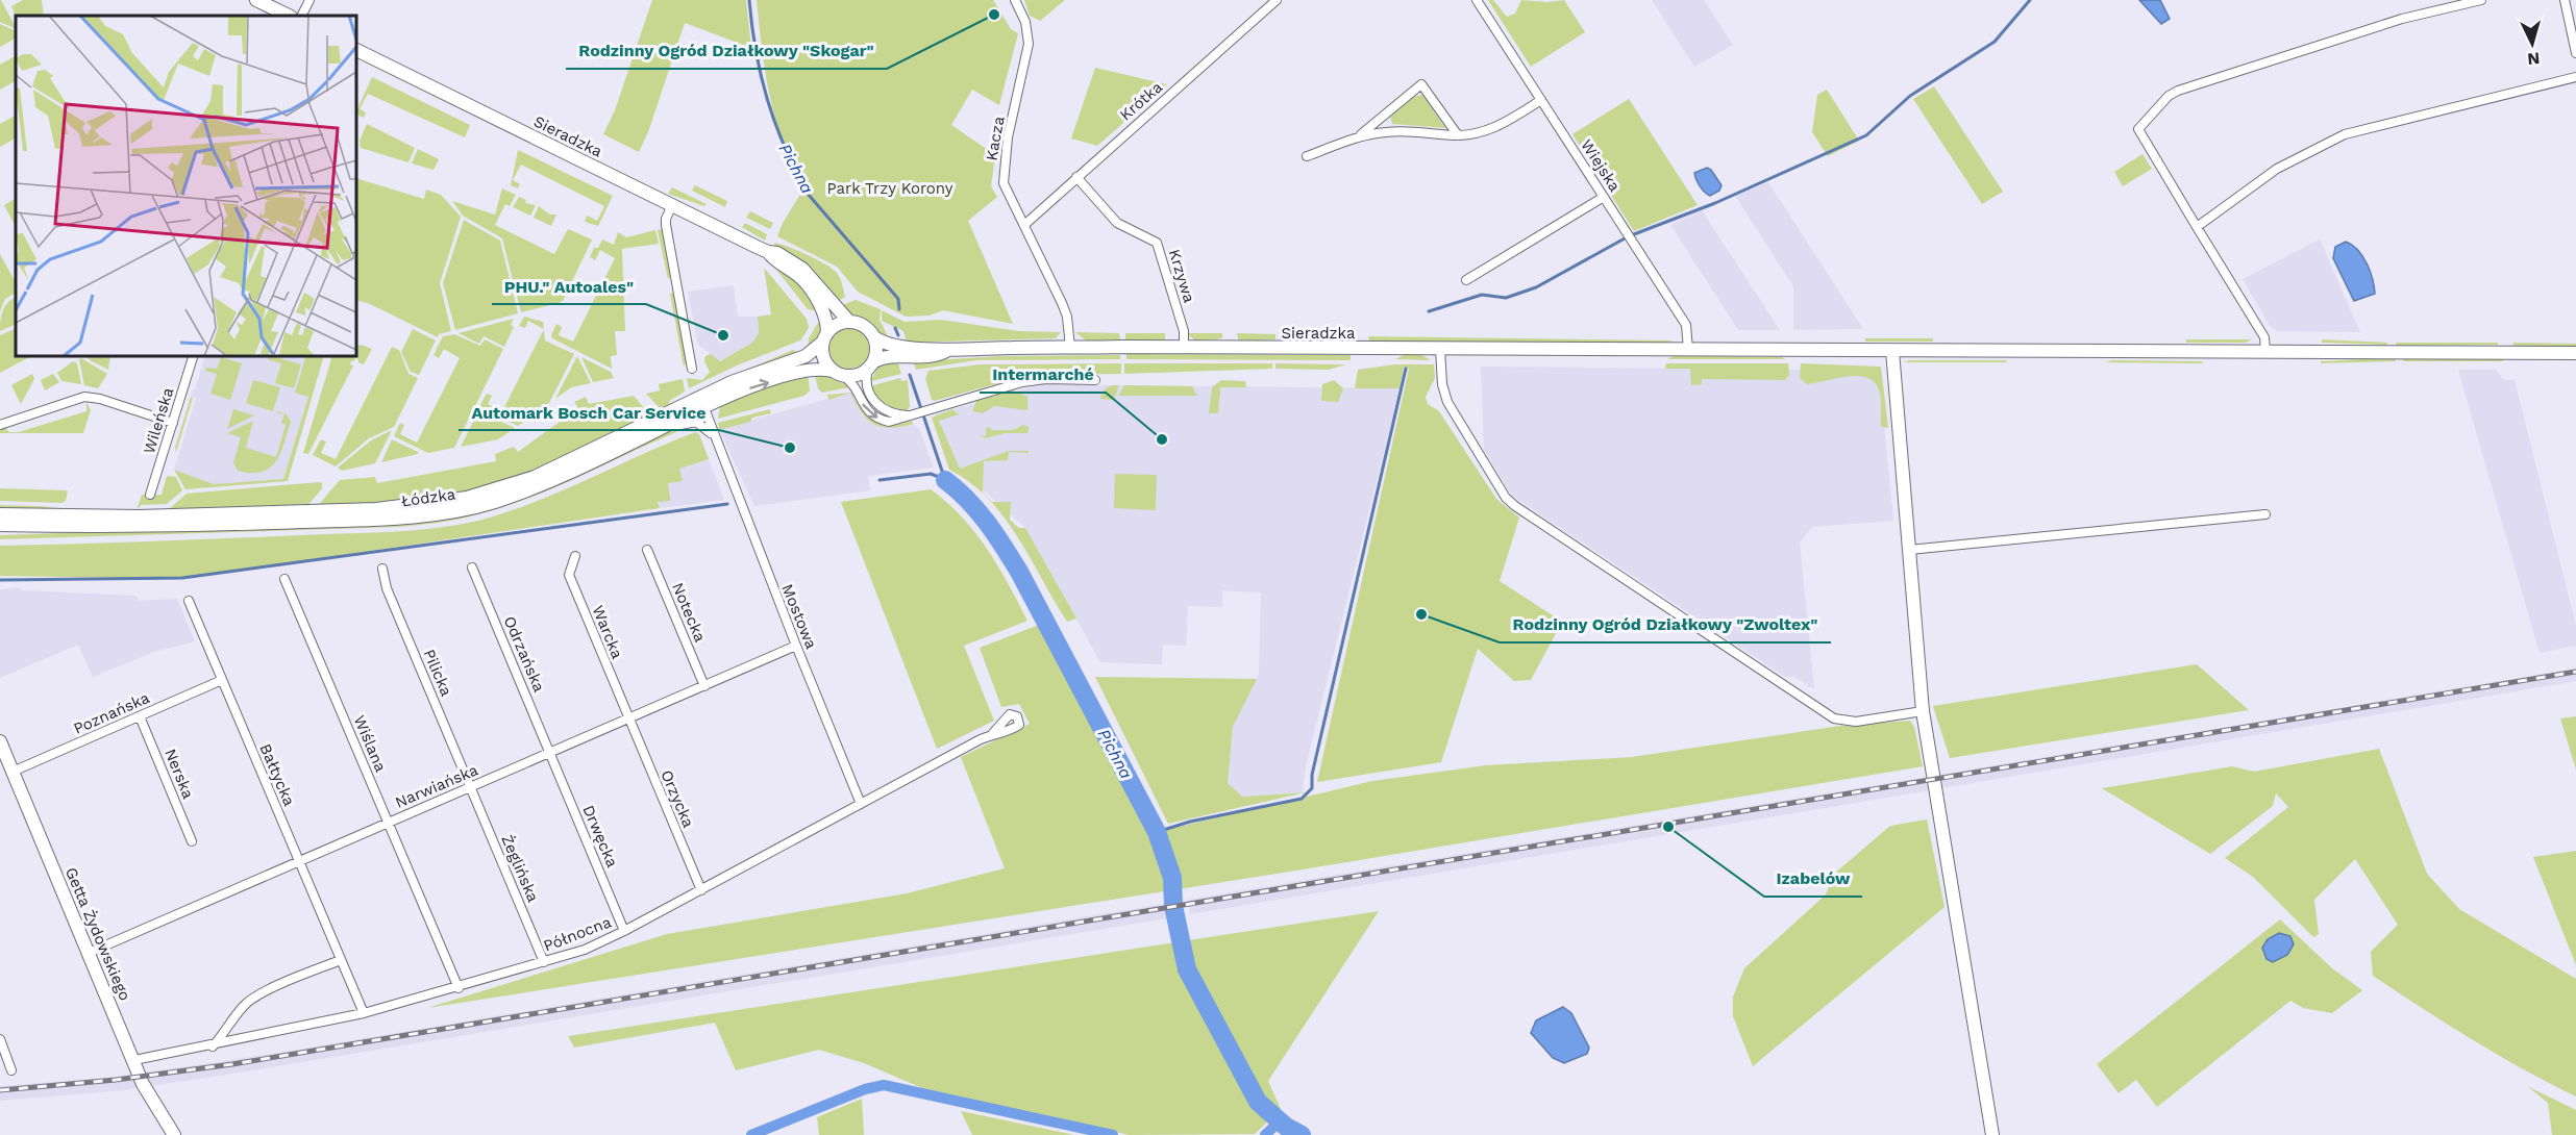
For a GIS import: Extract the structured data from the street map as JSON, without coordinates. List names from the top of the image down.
{
  "streets": {
    "main road": ["Sieradzka", "Łódzka", "Getta Żydowskiego"],
    "street": [
      "Krótka",
      "Kacza",
      "Wiejska",
      "Krzywa",
      "Wileńska",
      "Notecka",
      "Mostowa",
      "Warcka",
      "Odrzańska",
      "Pilicka",
      "Poznańska",
      "Wiślana",
      "Nerska",
      "Bałtycka",
      "Narwiańska",
      "Orzycka",
      "Drwęcka",
      "Żeglińska",
      "Północna"
    ]
  },
  "crossings": [
    ["Krótka", "Kacza"],
    ["Krótka", "Krzywa"],
    ["Sieradzka", "Kacza"],
    ["Sieradzka", "Wiejska"],
    ["Sieradzka", "Krzywa"],
    ["Sieradzka", "Łódzka"],
    ["Łódzka", "Mostowa"],
    ["Notecka", "Narwiańska"],
    ["Mostowa", "Narwiańska"],
    ["Mostowa", "Północna"],
    ["Warcka", "Narwiańska"],
    ["Warcka", "Orzycka"],
    ["Odrzańska", "Narwiańska"],
    ["Odrzańska", "Drwęcka"],
    ["Pilicka", "Narwiańska"],
    ["Pilicka", "Żeglińska"],
    ["Poznańska", "Nerska"],
    ["Poznańska", "Bałtycka"],
    ["Poznańska", "Getta Żydowskiego"],
    ["Wiślana", "Narwiańska"],
    ["Wiślana", "Północna"],
    ["Bałtycka", "Narwiańska"],
    ["Bałtycka", "Północna"],
    ["Narwiańska", "Orzycka"],
    ["Narwiańska", "Drwęcka"],
    ["Narwiańska", "Żeglińska"],
    ["Narwiańska", "Getta Żydowskiego"],
    ["Orzycka", "Północna"],
    ["Drwęcka", "Północna"],
    ["Żeglińska", "Północna"],
    ["Getta Żydowskiego", "Północna"]
  ],
  "water": ["Pichna"],
  "parks": ["Park Trzy Korony"],
  "places": [
    "Rodzinny Ogród Działkowy \"Skogar\"",
    "PHU.\" Autoales\"",
    "Intermarché",
    "Automark Bosch Car Service",
    "Rodzinny Ogród Działkowy \"Zwoltex\"",
    "Izabelów"
  ],
  "north": "bottom"
}
